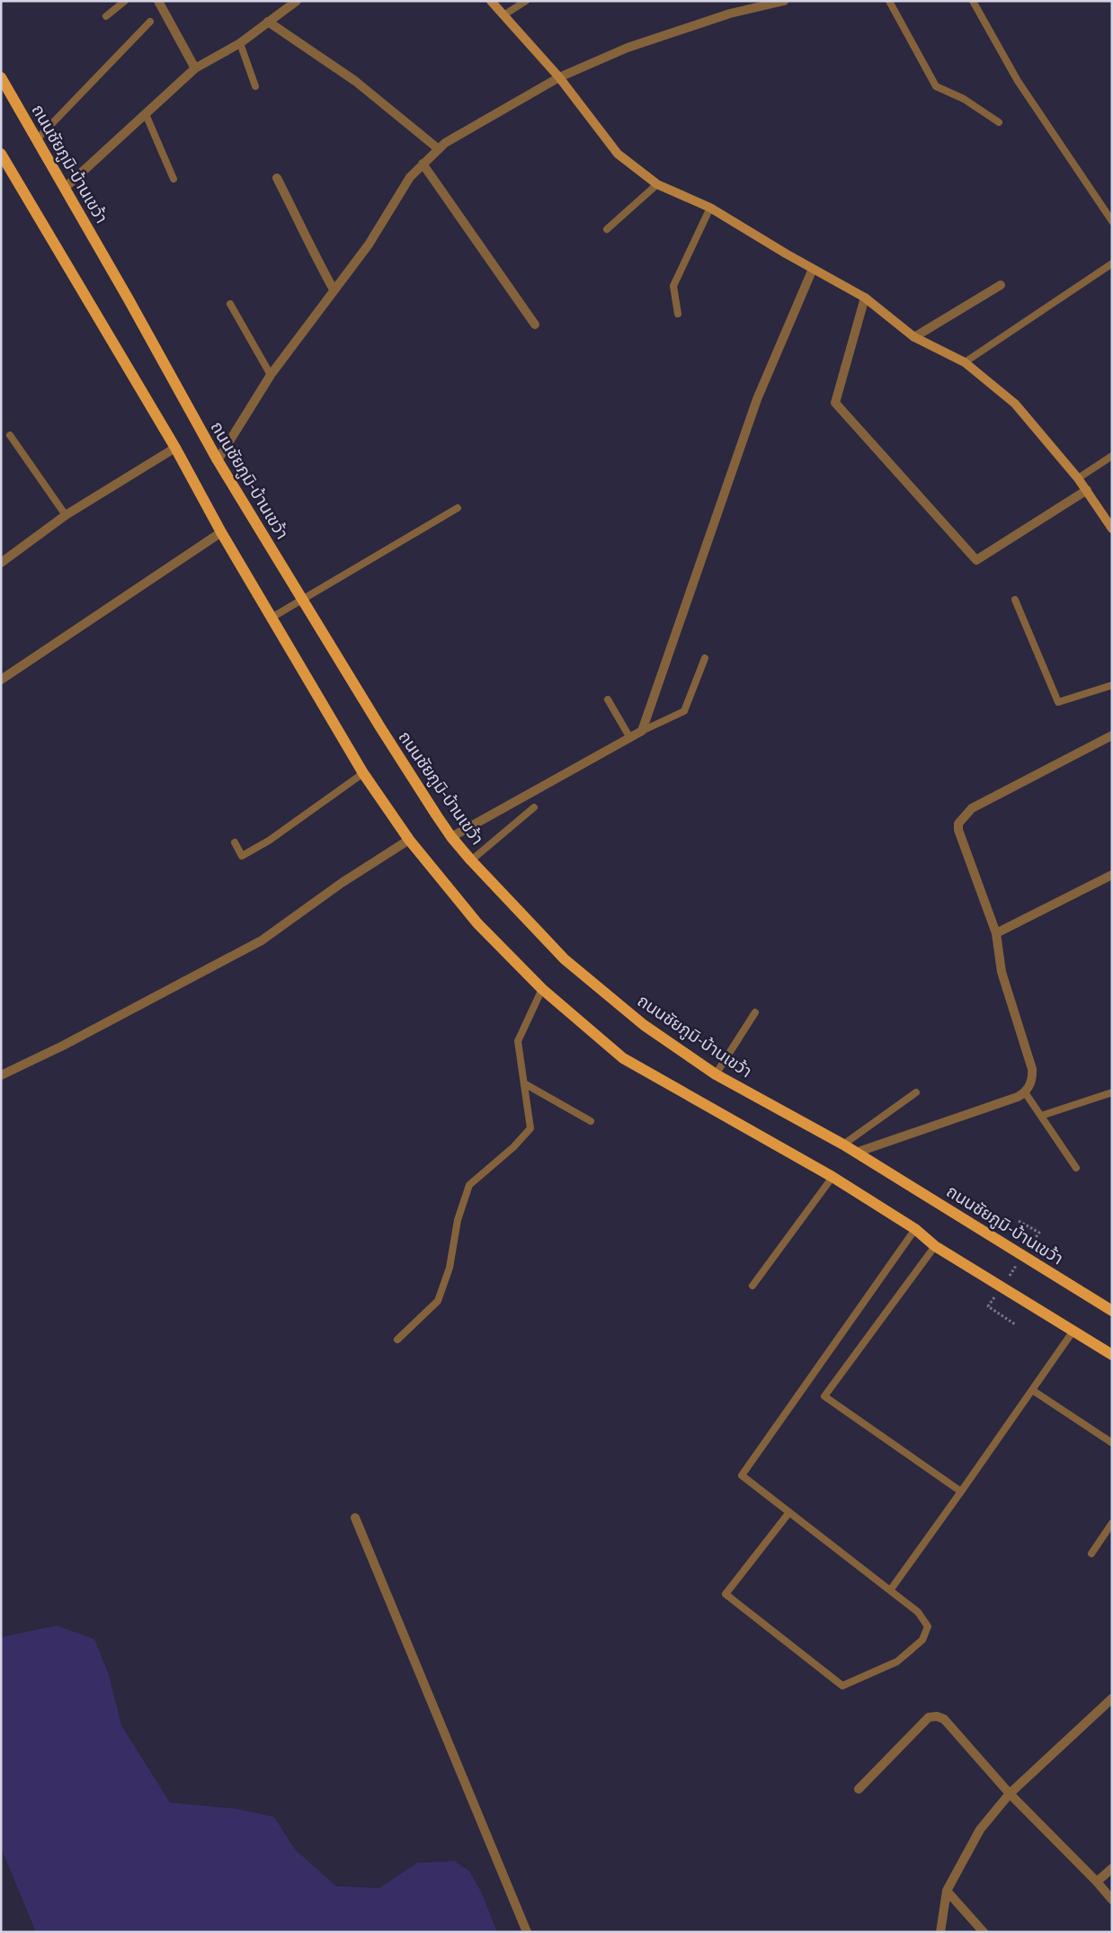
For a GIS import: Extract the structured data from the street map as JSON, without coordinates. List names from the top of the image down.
{
  "streets": {
    "main road": ["ถนนชัยภูมิ-บ้านเขว้า"]
  }
}
